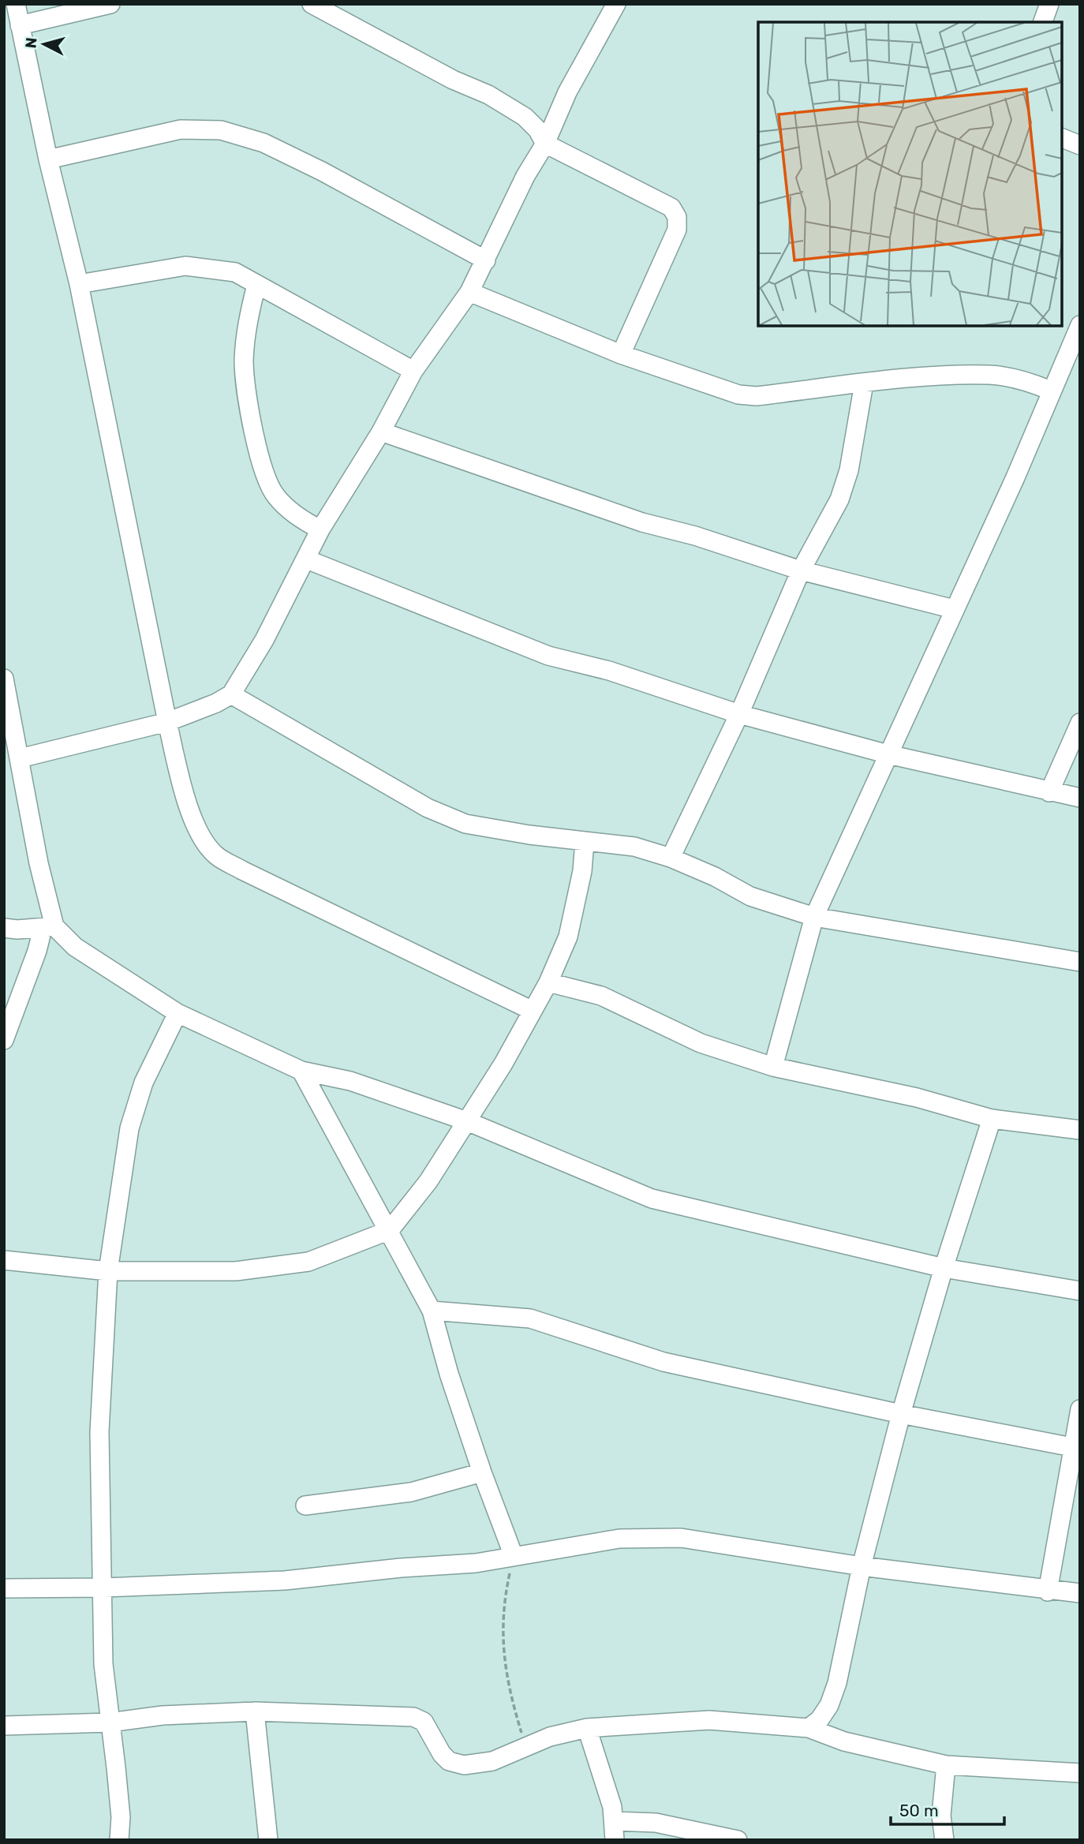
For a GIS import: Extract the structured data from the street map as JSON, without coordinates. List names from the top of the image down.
{
  "scale_bar": "50 m",
  "north": "left"
}
